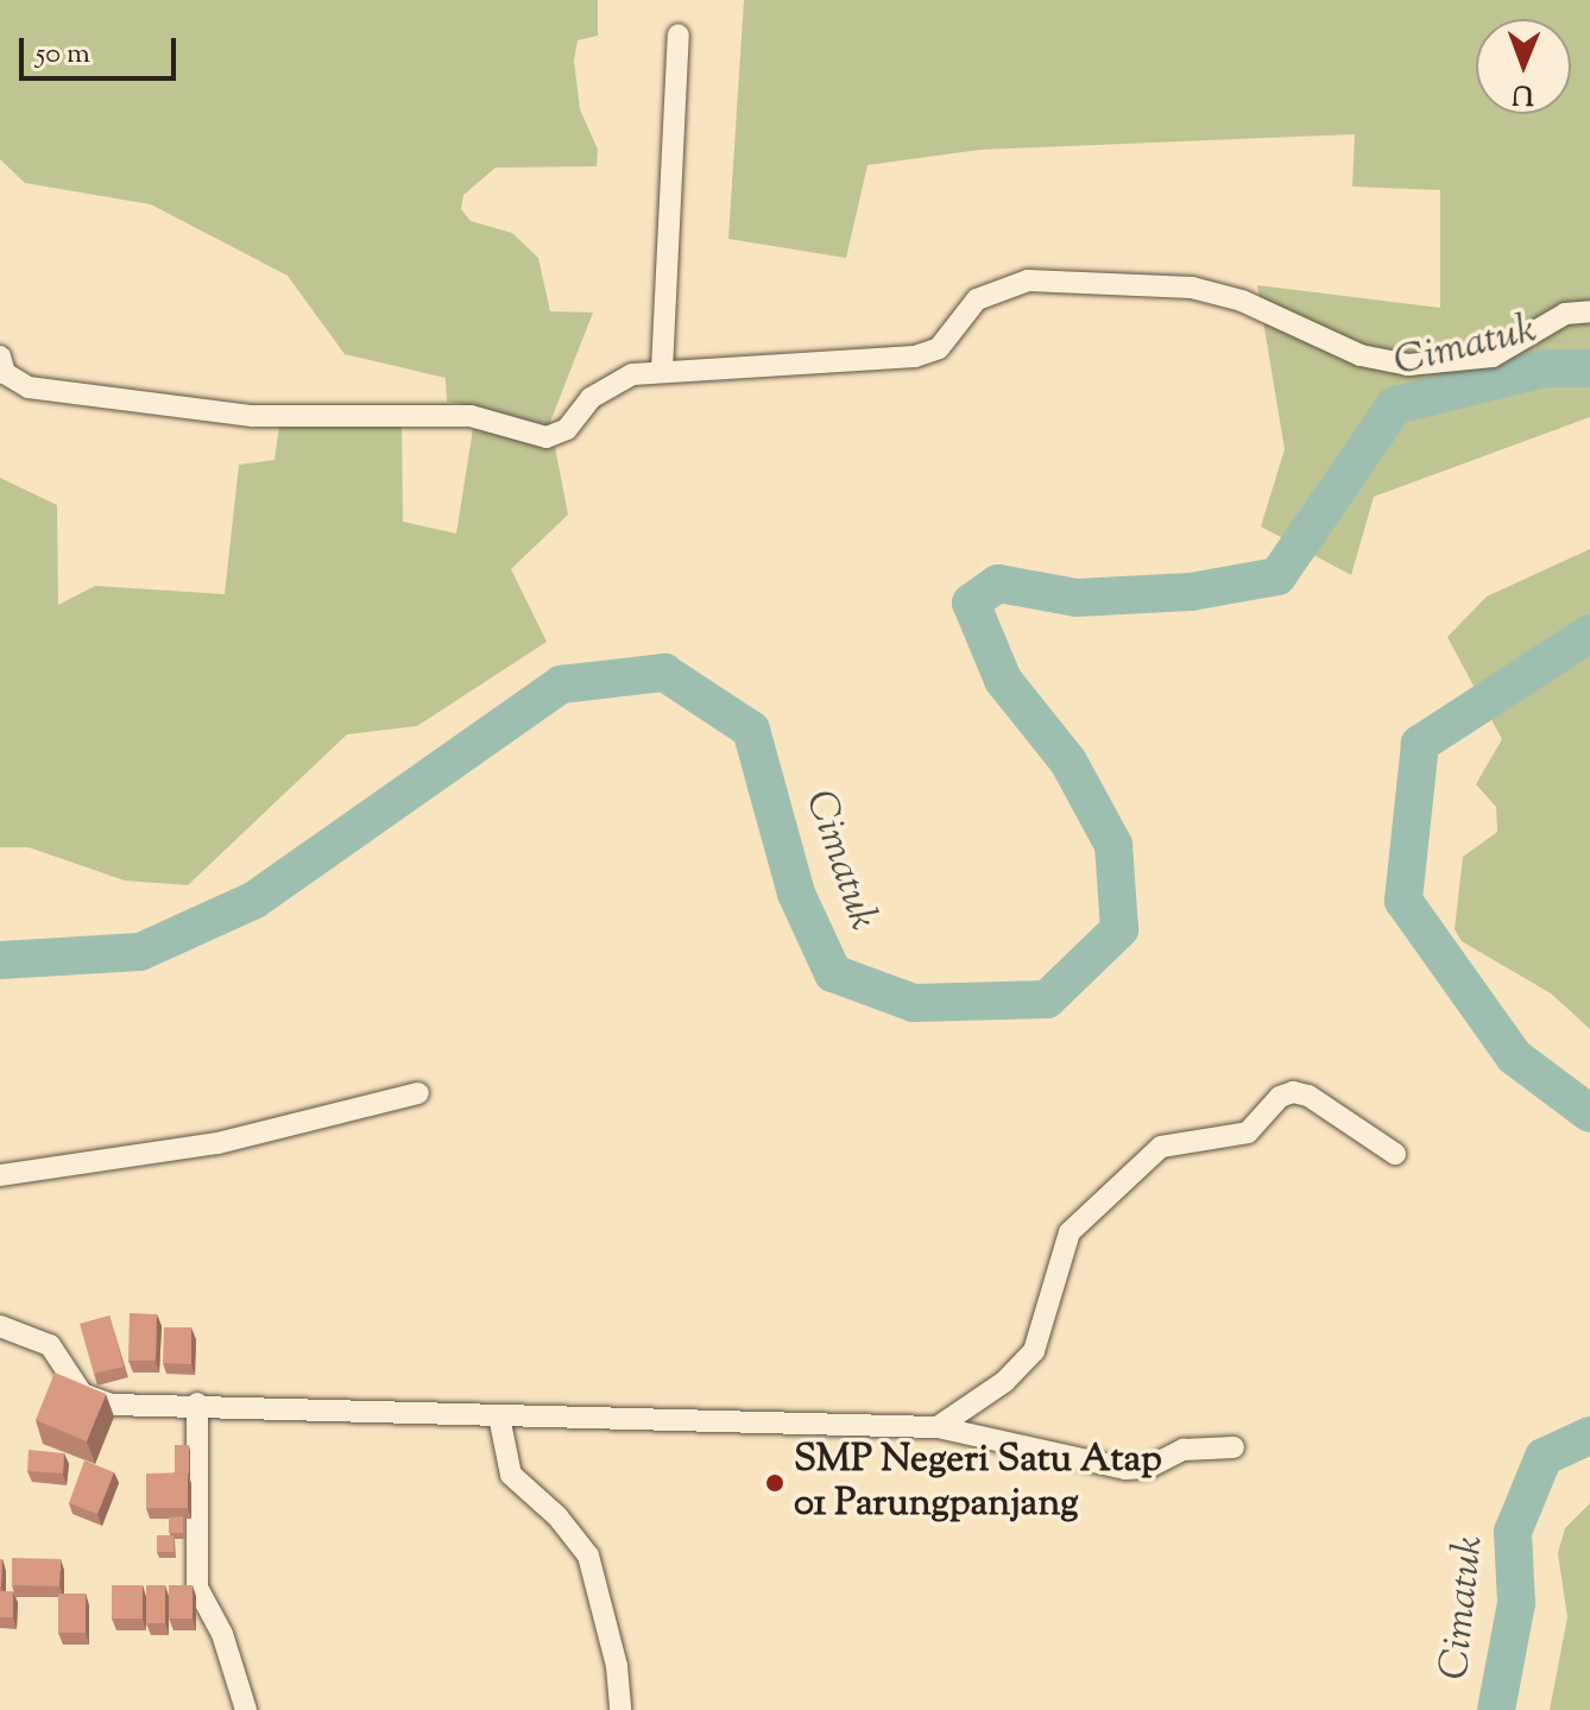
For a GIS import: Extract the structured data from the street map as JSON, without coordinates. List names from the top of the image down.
{
  "water": ["Cimatuk"],
  "places": ["SMP Negeri Satu Atap 01 Parungpanjang"],
  "scale_bar": "50 m",
  "north": "bottom"
}
